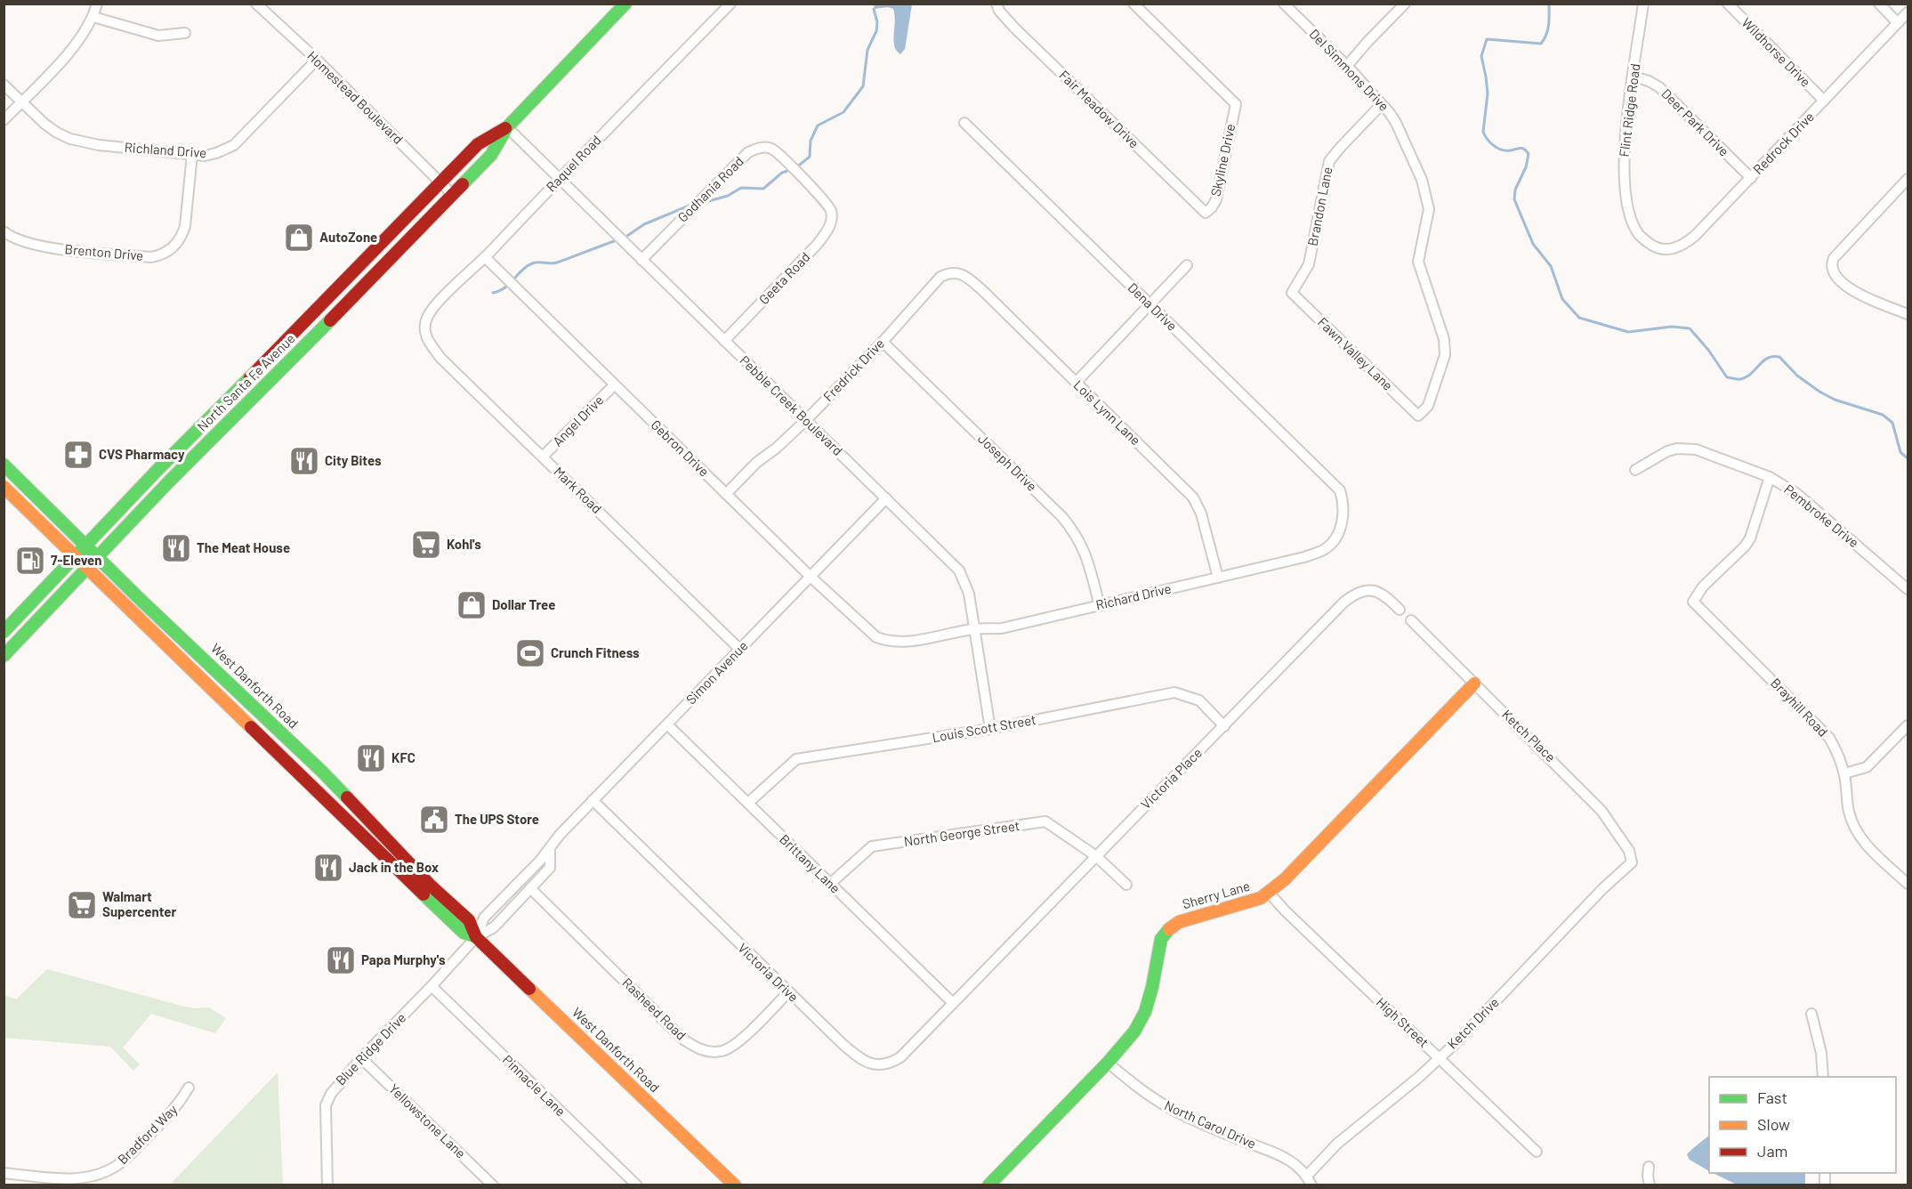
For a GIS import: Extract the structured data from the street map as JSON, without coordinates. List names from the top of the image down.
{
  "streets": {
    "street": [
      "Wildhorse Drive",
      "Del Simmons Drive",
      "Homestead Boulevard",
      "Fair Meadow Drive",
      "Flint Ridge Road",
      "Deer Park Drive",
      "Redrock Drive",
      "Richland Drive",
      "Skyline Drive",
      "Raquel Road",
      "Godhania Road",
      "Brandon Lane",
      "Brenton Drive",
      "Geeta Road",
      "Dena Drive",
      "Fawn Valley Lane",
      "Fredrick Drive",
      "North Santa Fe Avenue",
      "Pebble Creek Boulevard",
      "Lois Lynn Lane",
      "Angel Drive",
      "Gebron Drive",
      "Joseph Drive",
      "Mark Road",
      "Pembroke Drive",
      "Richard Drive",
      "Simon Avenue",
      "West Danforth Road",
      "Brayhill Road",
      "Louis Scott Street",
      "Ketch Place",
      "Victoria Place",
      "North George Street",
      "Brittany Lane",
      "Sherry Lane",
      "Victoria Drive",
      "Rasheed Road",
      "High Street",
      "Ketch Drive",
      "Blue Ridge Drive",
      "Pinnacle Lane",
      "Yellowstone Lane",
      "North Carol Drive",
      "Bradford Way"
    ]
  },
  "crossings": [
    ["Wildhorse Drive", "Redrock Drive"],
    ["Del Simmons Drive", "Brandon Lane"],
    ["Del Simmons Drive", "Fawn Valley Lane"],
    ["Homestead Boulevard", "Richland Drive"],
    ["Homestead Boulevard", "North Santa Fe Avenue"],
    ["Fair Meadow Drive", "Skyline Drive"],
    ["Flint Ridge Road", "Deer Park Drive"],
    ["Flint Ridge Road", "Redrock Drive"],
    ["Deer Park Drive", "Redrock Drive"],
    ["Richland Drive", "Brenton Drive"],
    ["Raquel Road", "Pebble Creek Boulevard"],
    ["Raquel Road", "Gebron Drive"],
    ["Raquel Road", "Mark Road"],
    ["Godhania Road", "Geeta Road"],
    ["Godhania Road", "Pebble Creek Boulevard"],
    ["Brandon Lane", "Fawn Valley Lane"],
    ["Geeta Road", "Pebble Creek Boulevard"],
    ["Dena Drive", "Richard Drive"],
    ["Fredrick Drive", "Pebble Creek Boulevard"],
    ["Fredrick Drive", "Lois Lynn Lane"],
    ["Fredrick Drive", "Gebron Drive"],
    ["Fredrick Drive", "Joseph Drive"],
    ["North Santa Fe Avenue", "Pebble Creek Boulevard"],
    ["North Santa Fe Avenue", "West Danforth Road"],
    ["Pebble Creek Boulevard", "Richard Drive"],
    ["Pebble Creek Boulevard", "Simon Avenue"],
    ["Pebble Creek Boulevard", "Louis Scott Street"],
    ["Lois Lynn Lane", "Richard Drive"],
    ["Angel Drive", "Gebron Drive"],
    ["Angel Drive", "Mark Road"],
    ["Gebron Drive", "Richard Drive"],
    ["Gebron Drive", "Simon Avenue"],
    ["Joseph Drive", "Richard Drive"],
    ["Mark Road", "Simon Avenue"],
    ["Pembroke Drive", "Brayhill Road"],
    ["Simon Avenue", "West Danforth Road"],
    ["Simon Avenue", "Brittany Lane"],
    ["Simon Avenue", "Victoria Drive"],
    ["Simon Avenue", "Rasheed Road"],
    ["Simon Avenue", "Blue Ridge Drive"],
    ["West Danforth Road", "Blue Ridge Drive"],
    ["Louis Scott Street", "Victoria Place"],
    ["Louis Scott Street", "Brittany Lane"],
    ["Ketch Place", "Sherry Lane"],
    ["Ketch Place", "Ketch Drive"],
    ["Victoria Place", "North George Street"],
    ["Victoria Place", "Brittany Lane"],
    ["Victoria Place", "Victoria Drive"],
    ["North George Street", "Brittany Lane"],
    ["Brittany Lane", "Victoria Drive"],
    ["Sherry Lane", "High Street"],
    ["Sherry Lane", "North Carol Drive"],
    ["Victoria Drive", "Rasheed Road"],
    ["High Street", "Ketch Drive"],
    ["Ketch Drive", "North Carol Drive"],
    ["Blue Ridge Drive", "Pinnacle Lane"],
    ["Blue Ridge Drive", "Yellowstone Lane"]
  ],
  "places": {
    "shop": ["AutoZone", "Dollar Tree"],
    "pharmacy": ["CVS Pharmacy"],
    "restaurant": [
      "City Bites",
      "The Meat House",
      "KFC",
      "Jack in the Box",
      "Papa Murphy's"
    ],
    "supermarket": ["Kohl's", "Walmart Supercenter"],
    "fuel station": ["7-Eleven"],
    "sports": ["Crunch Fitness"],
    "public building": ["The UPS Store"]
  },
  "legend": ["Fast", "Slow", "Jam"]
}
